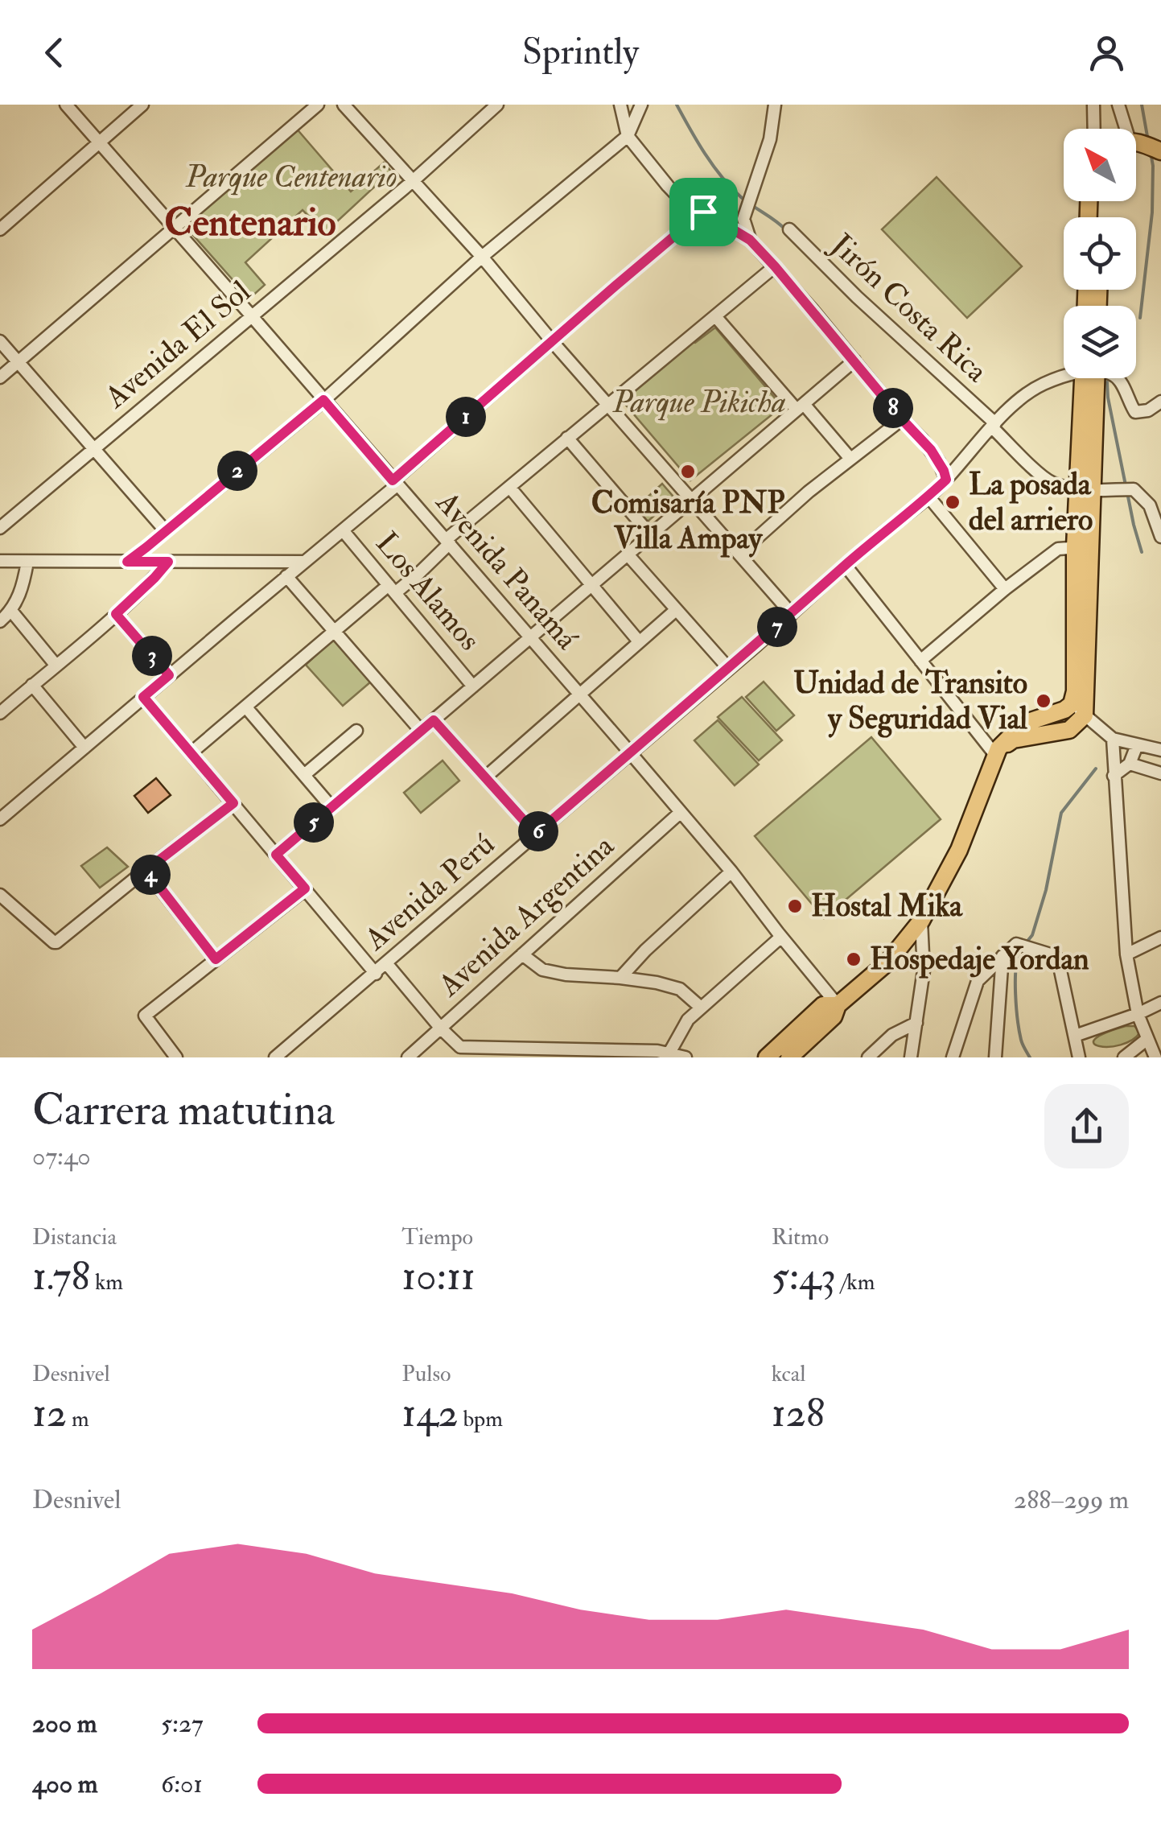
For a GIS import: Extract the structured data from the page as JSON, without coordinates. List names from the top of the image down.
{
  "streets": {
    "street": [
      "Jirón Costa Rica",
      "Avenida El Sol",
      "Avenida Panamá",
      "Los Alamos",
      "Avenida Perú",
      "Avenida Argentina"
    ]
  },
  "crossings": [
    ["Jirón Costa Rica", "Avenida Perú"],
    ["Avenida El Sol", "Avenida Panamá"],
    ["Avenida Panamá", "Avenida Perú"],
    ["Avenida Panamá", "Avenida Argentina"]
  ],
  "districts": ["Centenario"],
  "parks": ["Parque Centenario", "Parque Pikicha"],
  "places": [
    "Comisaría PNP Villa Ampay",
    "La posada del arriero",
    "Unidad de Transito y Seguridad Vial",
    "Hostal Mika",
    "Hospedaje Yordan"
  ],
  "north": "top left",
  "page": {
    "header": "Sprintly",
    "pins": [
      "8",
      "1",
      "2",
      "7",
      "3",
      "5",
      "6",
      "4"
    ],
    "heading": ["Carrera matutina", "07:40"],
    "stats": [
      ["Distancia", "1.78 km"],
      ["Tiempo", "10:11"],
      ["Ritmo", "5:43 /km"],
      ["Desnivel", "12 m"],
      ["Pulso", "142 bpm"],
      ["kcal", "128"]
    ],
    "chart": ["Desnivel", "288–299 m"],
    "list": [
      {
        "name": "200 m",
        "note": "5:27"
      },
      {
        "name": "400 m",
        "note": "6:01"
      }
    ]
  }
}
